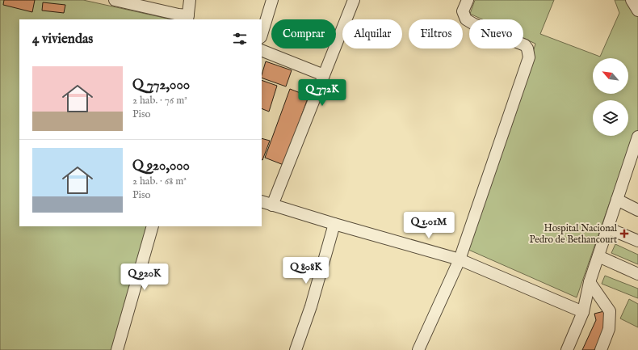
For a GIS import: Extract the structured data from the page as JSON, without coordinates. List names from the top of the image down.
{
  "places": {
    "health": ["Hospital Nacional Pedro de Bethancourt"]
  },
  "north": "top left",
  "page": {
    "chip": [
      "Comprar",
      "Alquilar",
      "Filtros",
      "Nuevo"
    ],
    "heading": "4 viviendas",
    "list": [
      {
        "name": "Q 772,000",
        "note": "2 hab. · 76 m² · Piso"
      },
      {
        "name": "Q 920,000",
        "note": "2 hab. · 68 m² · Piso"
      }
    ],
    "price": [
      "Q 772K",
      "Q 1.01M",
      "Q 808K",
      "Q 920K"
    ]
  }
}
